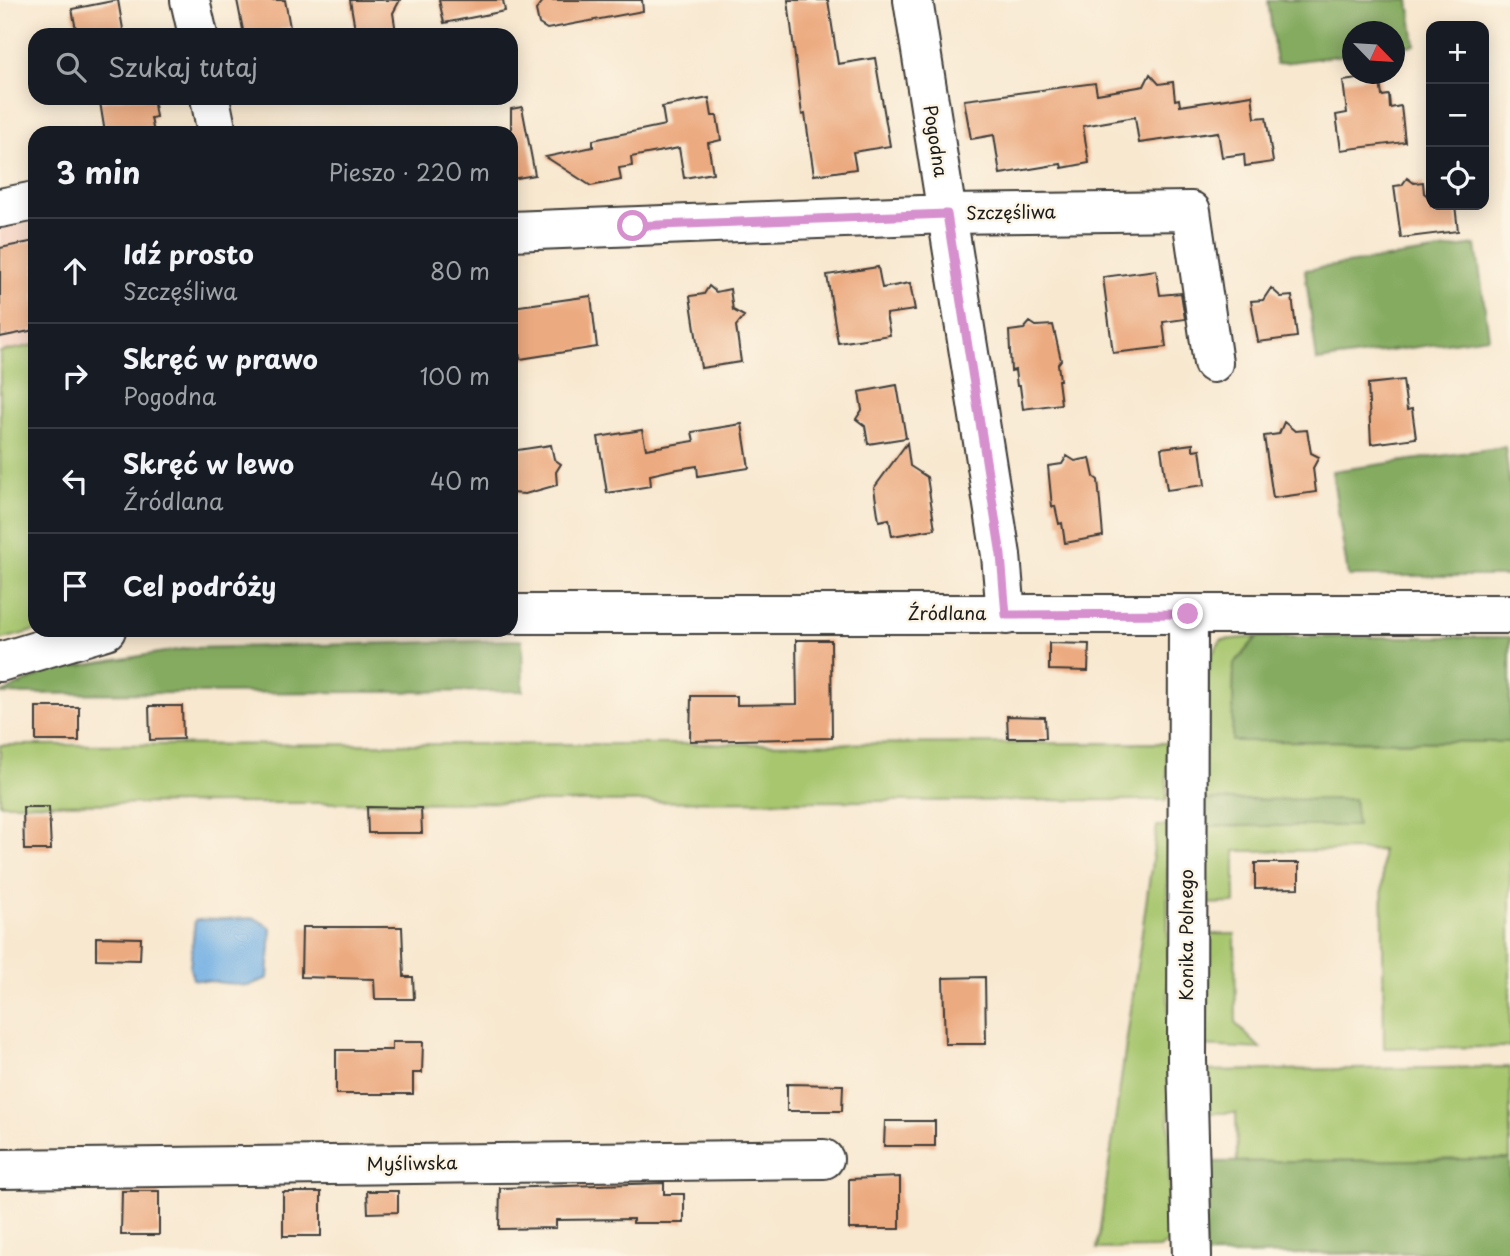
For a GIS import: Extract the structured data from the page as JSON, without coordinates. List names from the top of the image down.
{
  "streets": {
    "street": [
      "Pogodna",
      "Szczęśliwa",
      "Źródlana",
      "Konika Polnego",
      "Myśliwska"
    ]
  },
  "crossings": [
    ["Pogodna", "Szczęśliwa"],
    ["Pogodna", "Źródlana"],
    ["Źródlana", "Konika Polnego"]
  ],
  "north": "bottom right",
  "page": {
    "map_buttons": ["+", "−"],
    "search": "Szukaj tutaj",
    "heading": ["3 min", "Pieszo · 220 m"],
    "list": [
      ["Idź prosto", "Szczęśliwa", "80 m"],
      ["Skręć w prawo", "Pogodna", "100 m"],
      ["Skręć w lewo", "Źródlana", "40 m"],
      "Cel podróży"
    ]
  }
}
